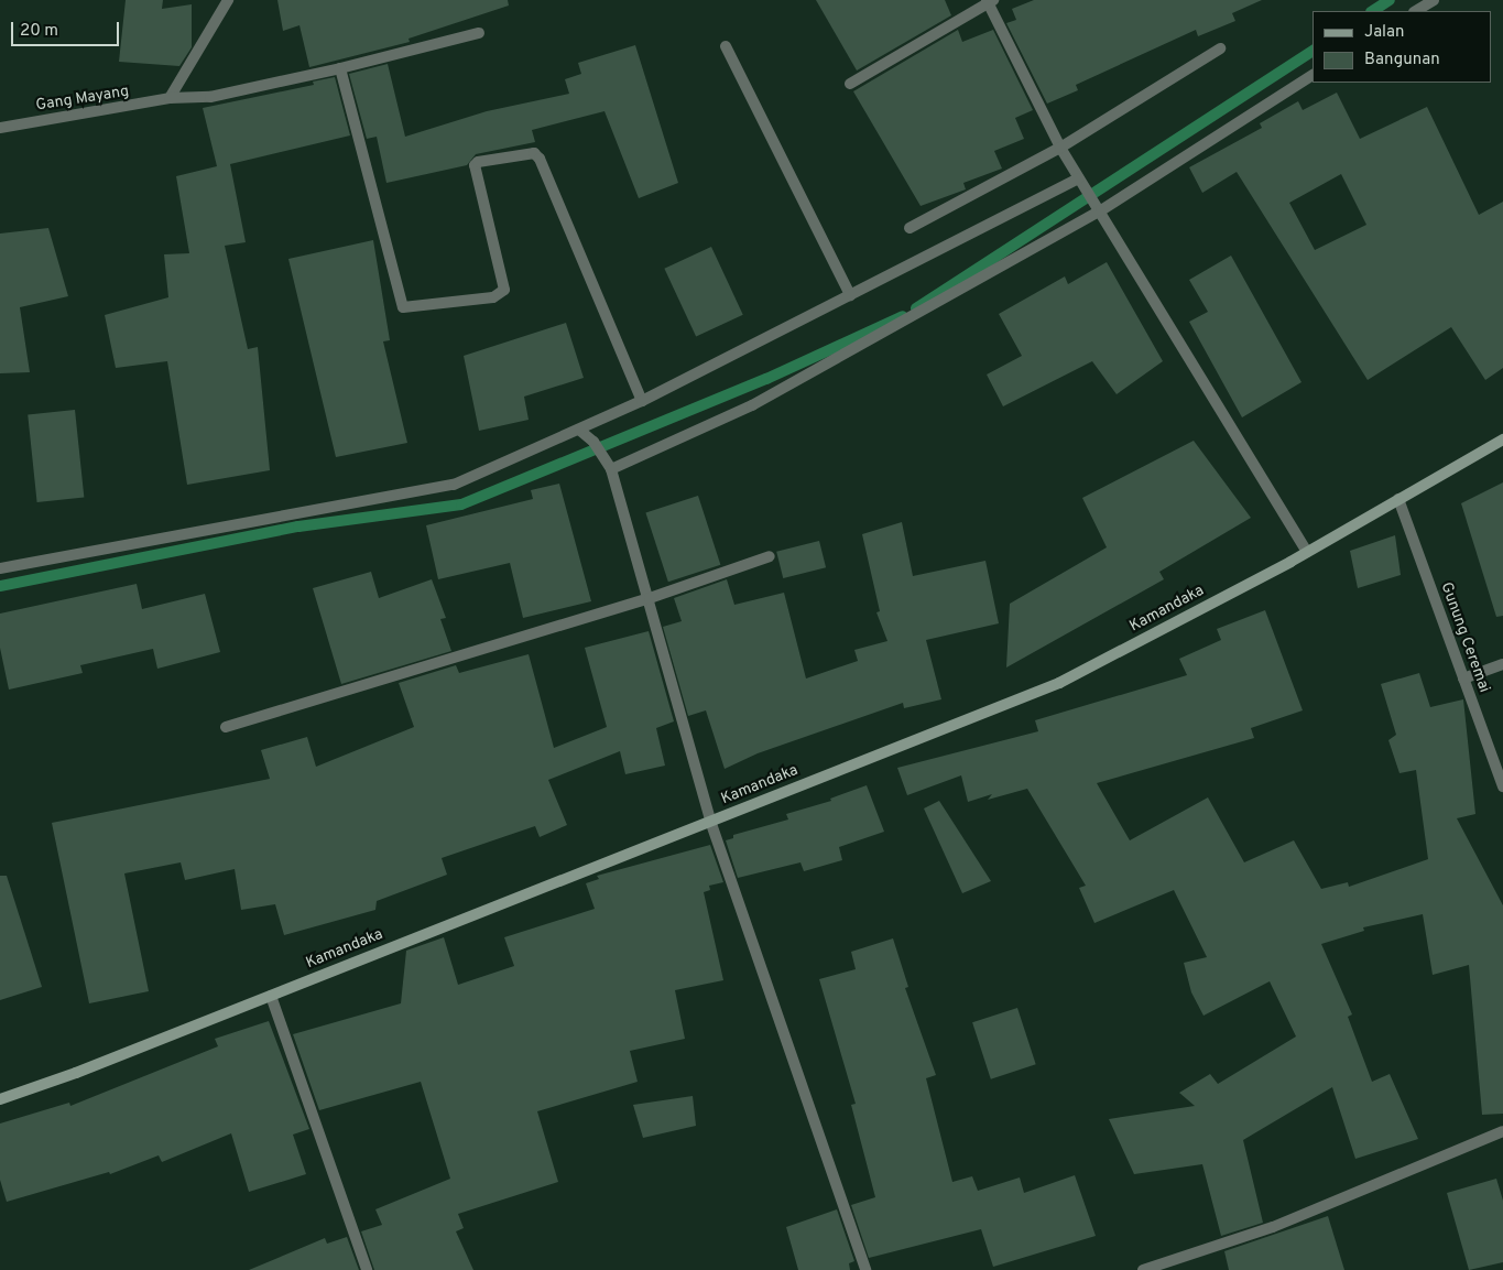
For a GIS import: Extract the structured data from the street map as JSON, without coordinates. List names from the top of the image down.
{
  "streets": {
    "street": ["Gang Mayang", "Kamandaka", "Gunung Ceremai"]
  },
  "crossings": [
    ["Kamandaka", "Gunung Ceremai"]
  ],
  "legend": ["Jalan", "Bangunan"],
  "scale_bar": "20 m"
}
